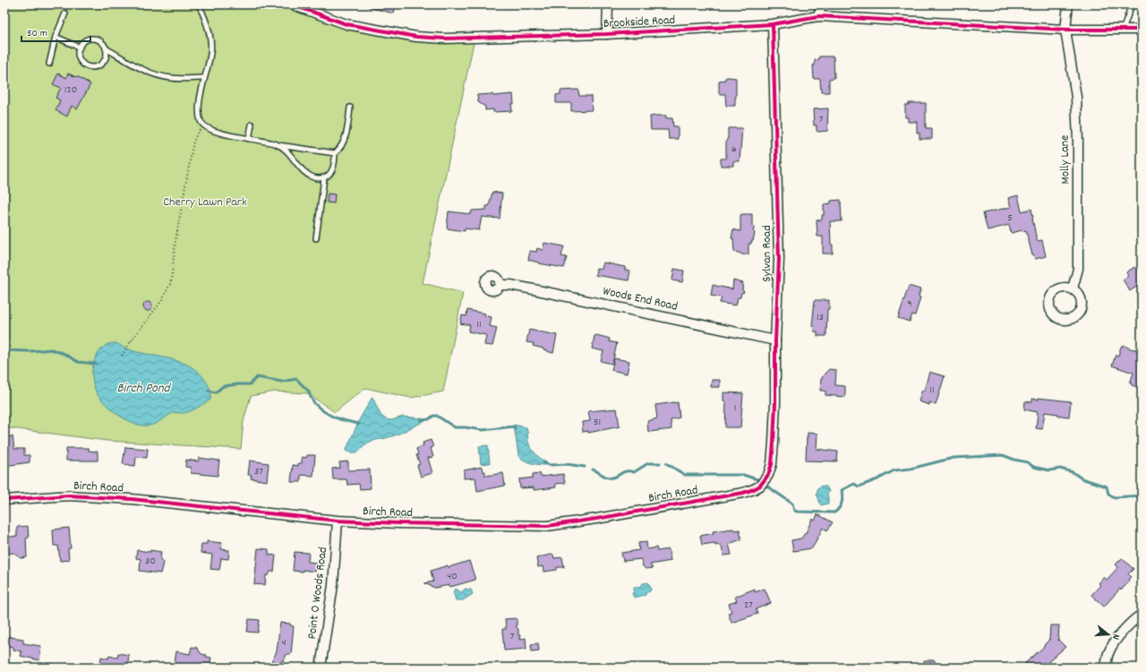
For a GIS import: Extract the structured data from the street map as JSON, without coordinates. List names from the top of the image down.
{
  "streets": {
    "street": [
      "Brookside Road",
      "Molly Lane",
      "Sylvan Road",
      "Woods End Road",
      "Birch Road",
      "Point O Woods Road"
    ]
  },
  "crossings": [
    ["Brookside Road", "Molly Lane"],
    ["Brookside Road", "Sylvan Road"],
    ["Sylvan Road", "Woods End Road"],
    ["Sylvan Road", "Birch Road"],
    ["Birch Road", "Point O Woods Road"]
  ],
  "water": ["Birch Pond"],
  "parks": ["Cherry Lawn Park"],
  "house_numbers": [
    "120",
    "7",
    "6",
    "5",
    "9",
    "13",
    "11",
    "11",
    "1",
    "51",
    "37",
    "30",
    "40",
    "27",
    "7",
    "4"
  ],
  "scale_bar": "50 m",
  "north": "right"
}
